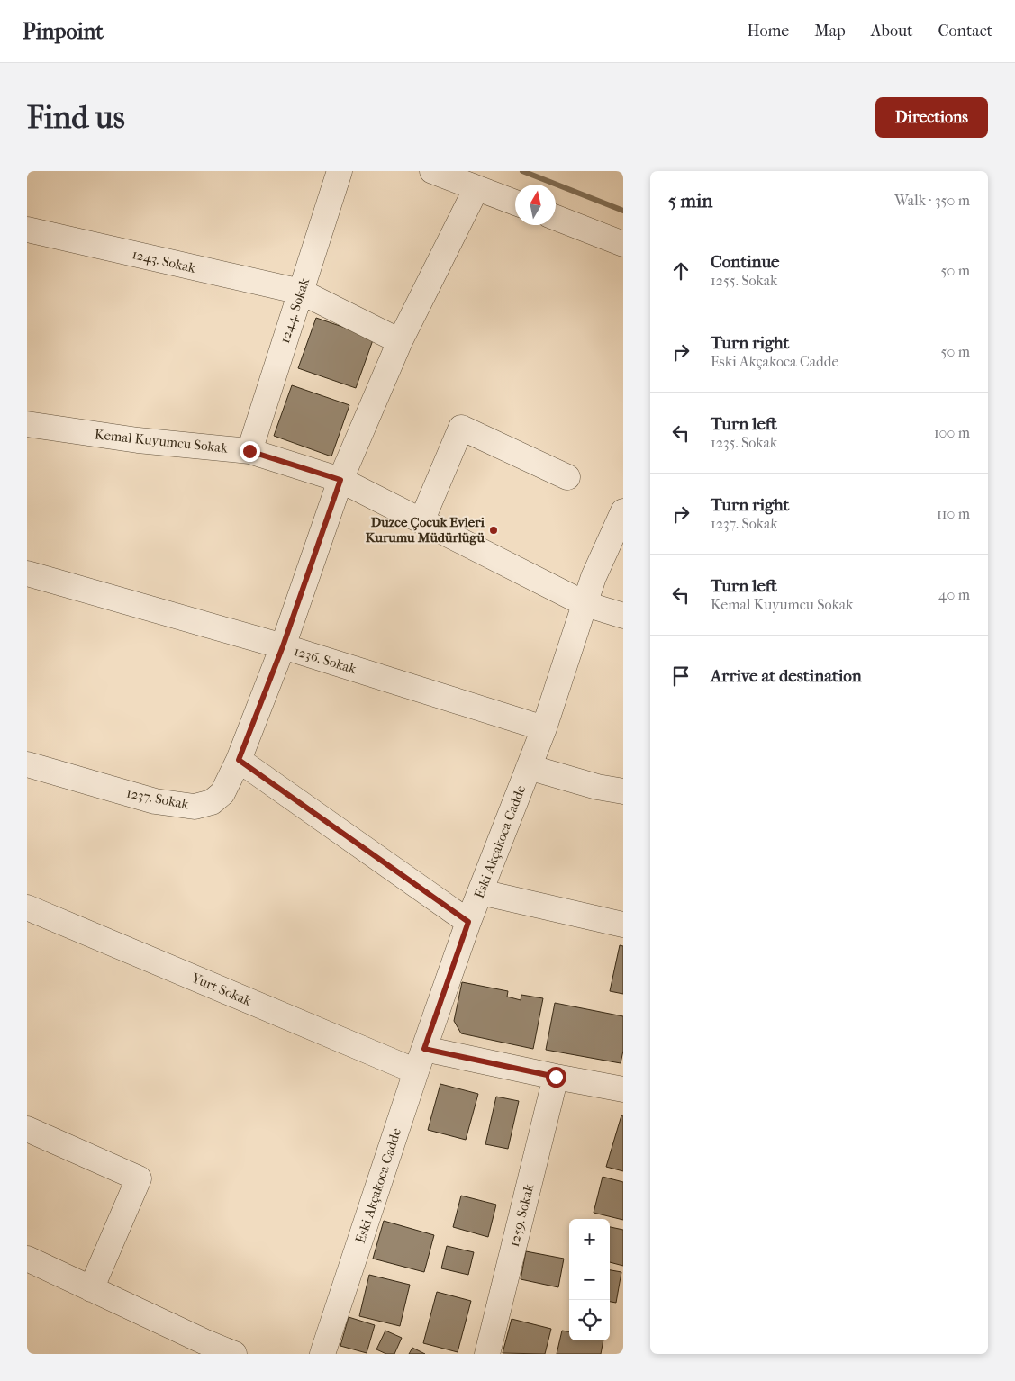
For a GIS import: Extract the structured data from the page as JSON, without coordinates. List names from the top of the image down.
{
  "streets": {
    "street": [
      "1243. Sokak",
      "1244. Sokak",
      "Kemal Kuyumcu Sokak",
      "1236. Sokak",
      "1237. Sokak",
      "Eski Akçakoca Cadde",
      "Yurt Sokak",
      "1259. Sokak"
    ]
  },
  "crossings": [
    ["1243. Sokak", "1244. Sokak"],
    ["1243. Sokak", "1237. Sokak"],
    ["1244. Sokak", "Kemal Kuyumcu Sokak"],
    ["Kemal Kuyumcu Sokak", "1237. Sokak"],
    ["Kemal Kuyumcu Sokak", "Eski Akçakoca Cadde"],
    ["1236. Sokak", "1237. Sokak"],
    ["1236. Sokak", "Eski Akçakoca Cadde"],
    ["Eski Akçakoca Cadde", "Yurt Sokak"]
  ],
  "places": ["Duzce Çocuk Evleri Kurumu Müdürlügü"],
  "north": "top",
  "page": {
    "header": "Pinpoint",
    "nav": [
      "Home",
      "Map",
      "About",
      "Contact"
    ],
    "buttons": "Directions",
    "title": "Find us",
    "heading": ["5 min", "Walk · 350 m"],
    "list": [
      ["Continue", "1255. Sokak", "50 m"],
      ["Turn right", "Eski Akçakoca Cadde", "50 m"],
      ["Turn left", "1235. Sokak", "100 m"],
      ["Turn right", "1237. Sokak", "110 m"],
      ["Turn left", "Kemal Kuyumcu Sokak", "40 m"],
      "Arrive at destination"
    ],
    "map_buttons": ["+", "−"]
  }
}
